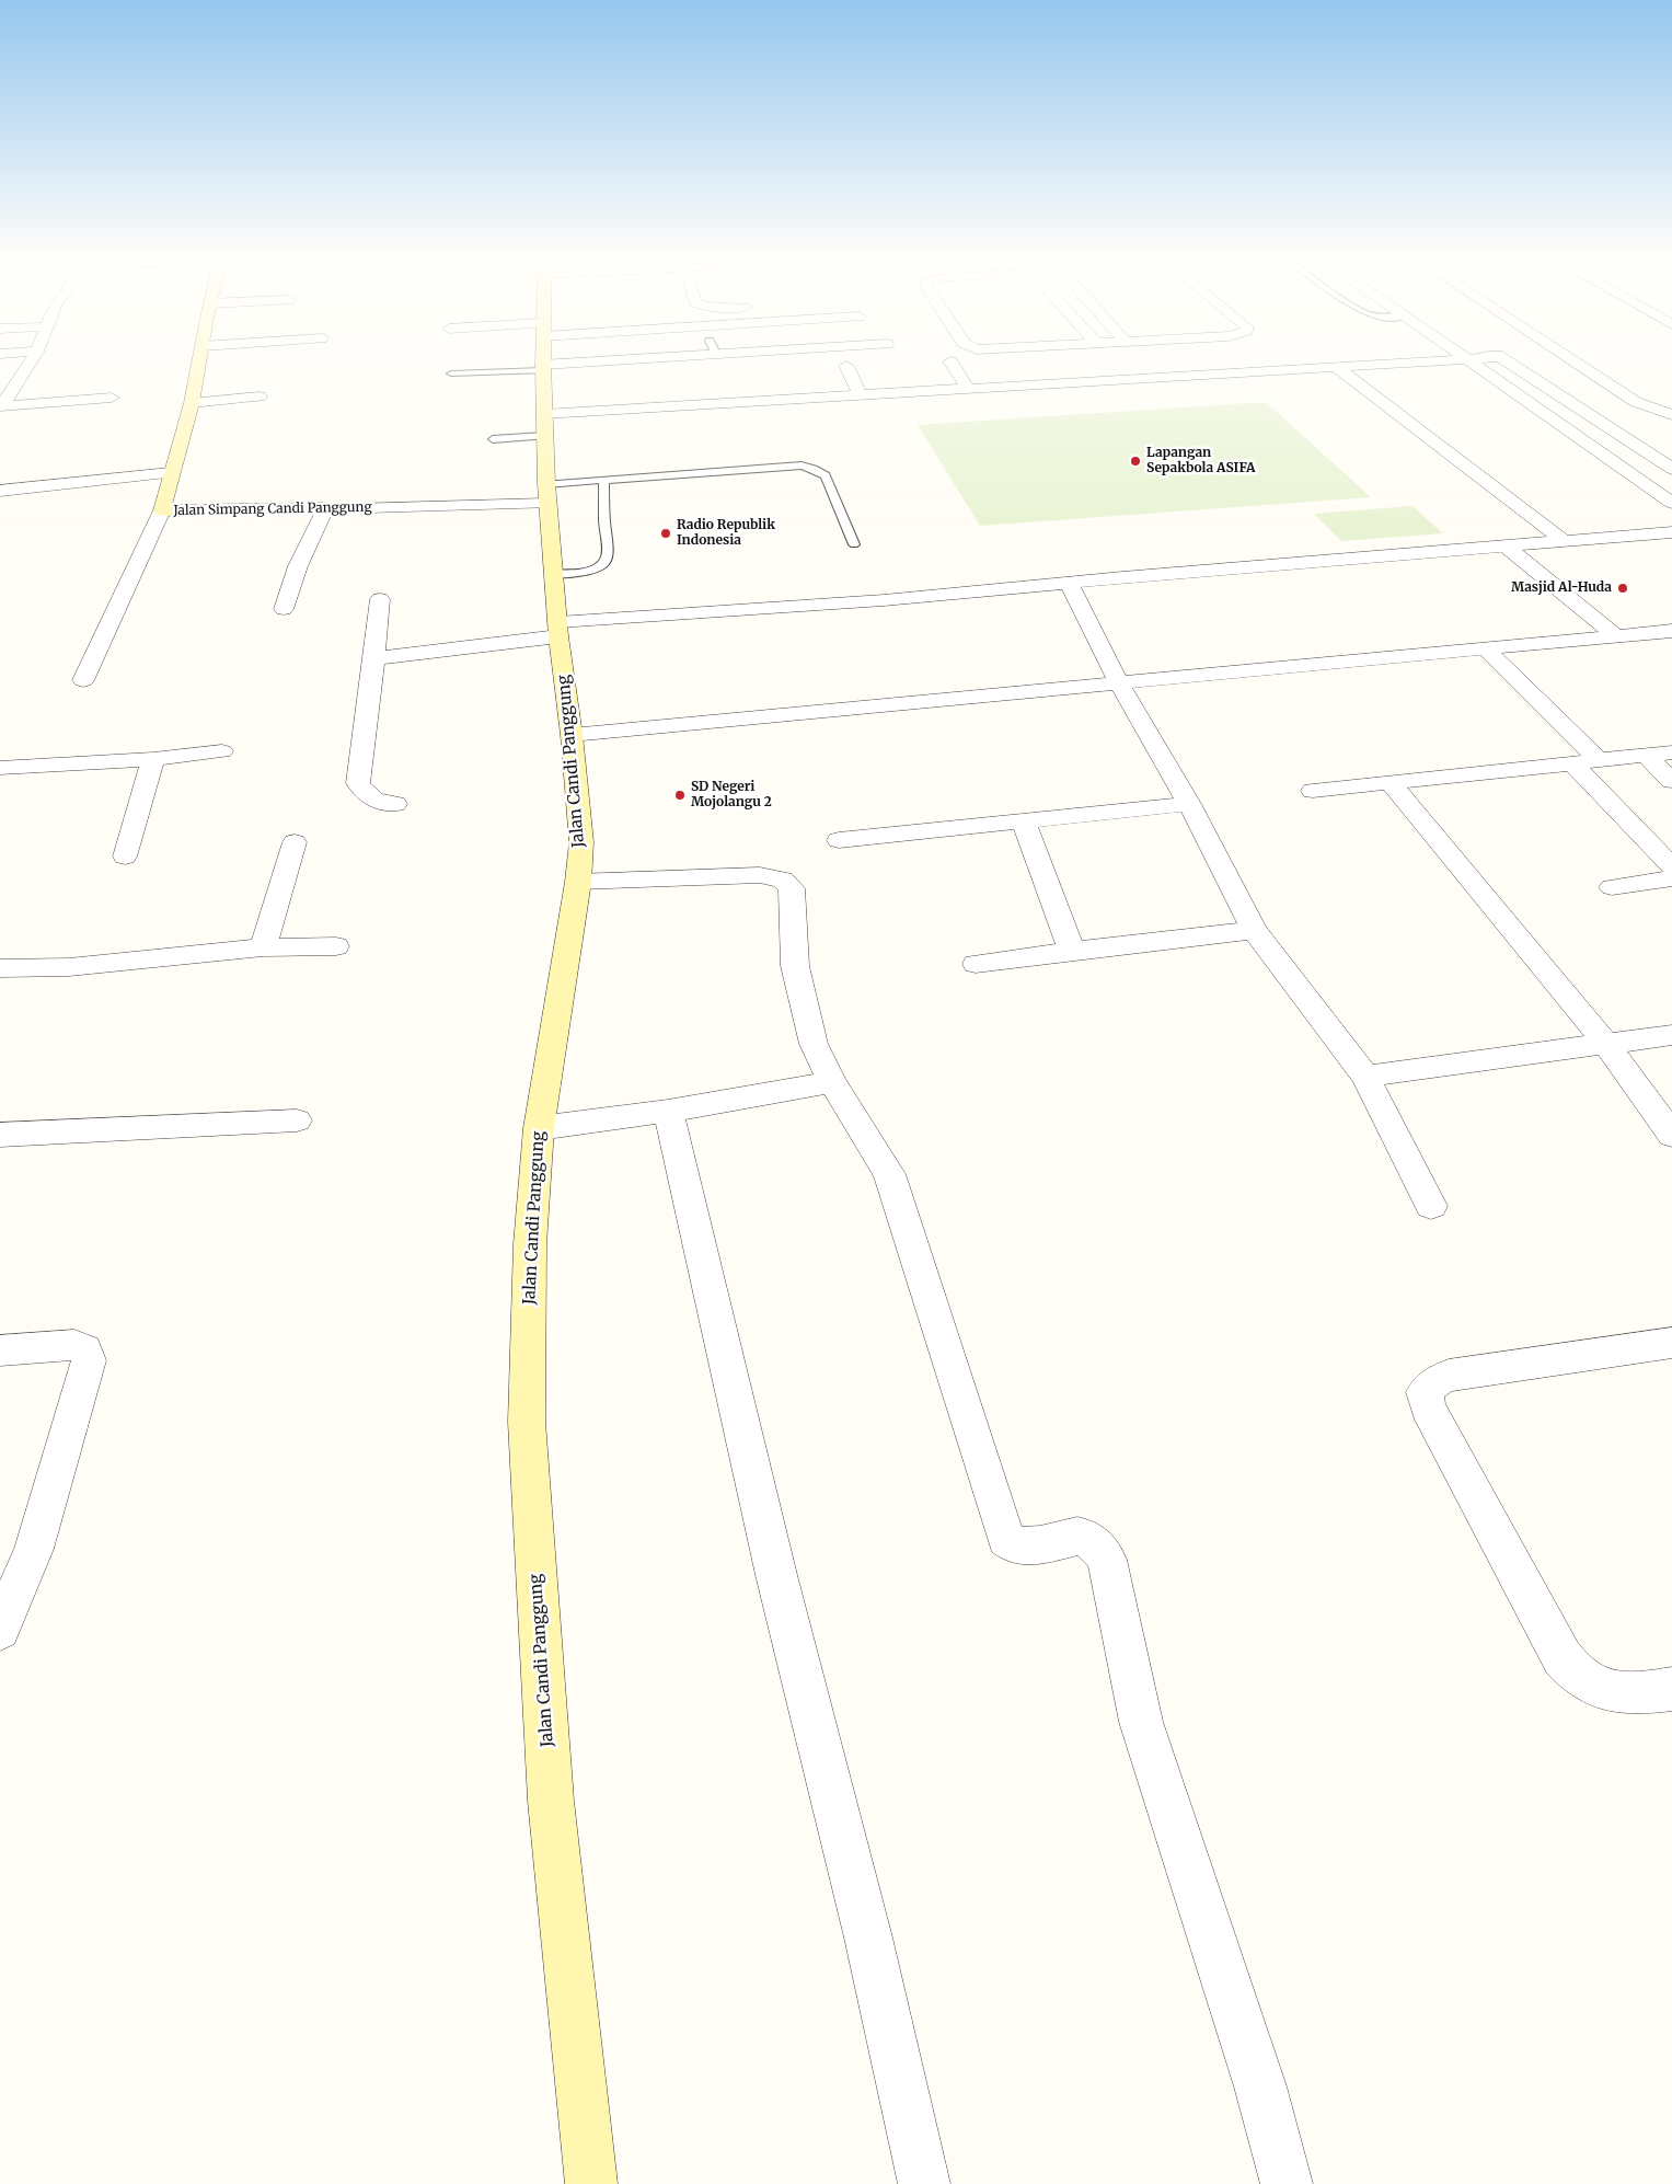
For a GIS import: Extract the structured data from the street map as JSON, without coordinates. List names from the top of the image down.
{
  "streets": {
    "main road": ["Jalan Simpang Candi Panggung", "Jalan Candi Panggung"]
  },
  "crossings": [
    ["Jalan Simpang Candi Panggung", "Jalan Candi Panggung"]
  ],
  "places": [
    "Lapangan Sepakbola ASIFA",
    "Radio Republik Indonesia",
    "Masjid Al-Huda",
    "SD Negeri Mojolangu 2"
  ]
}
